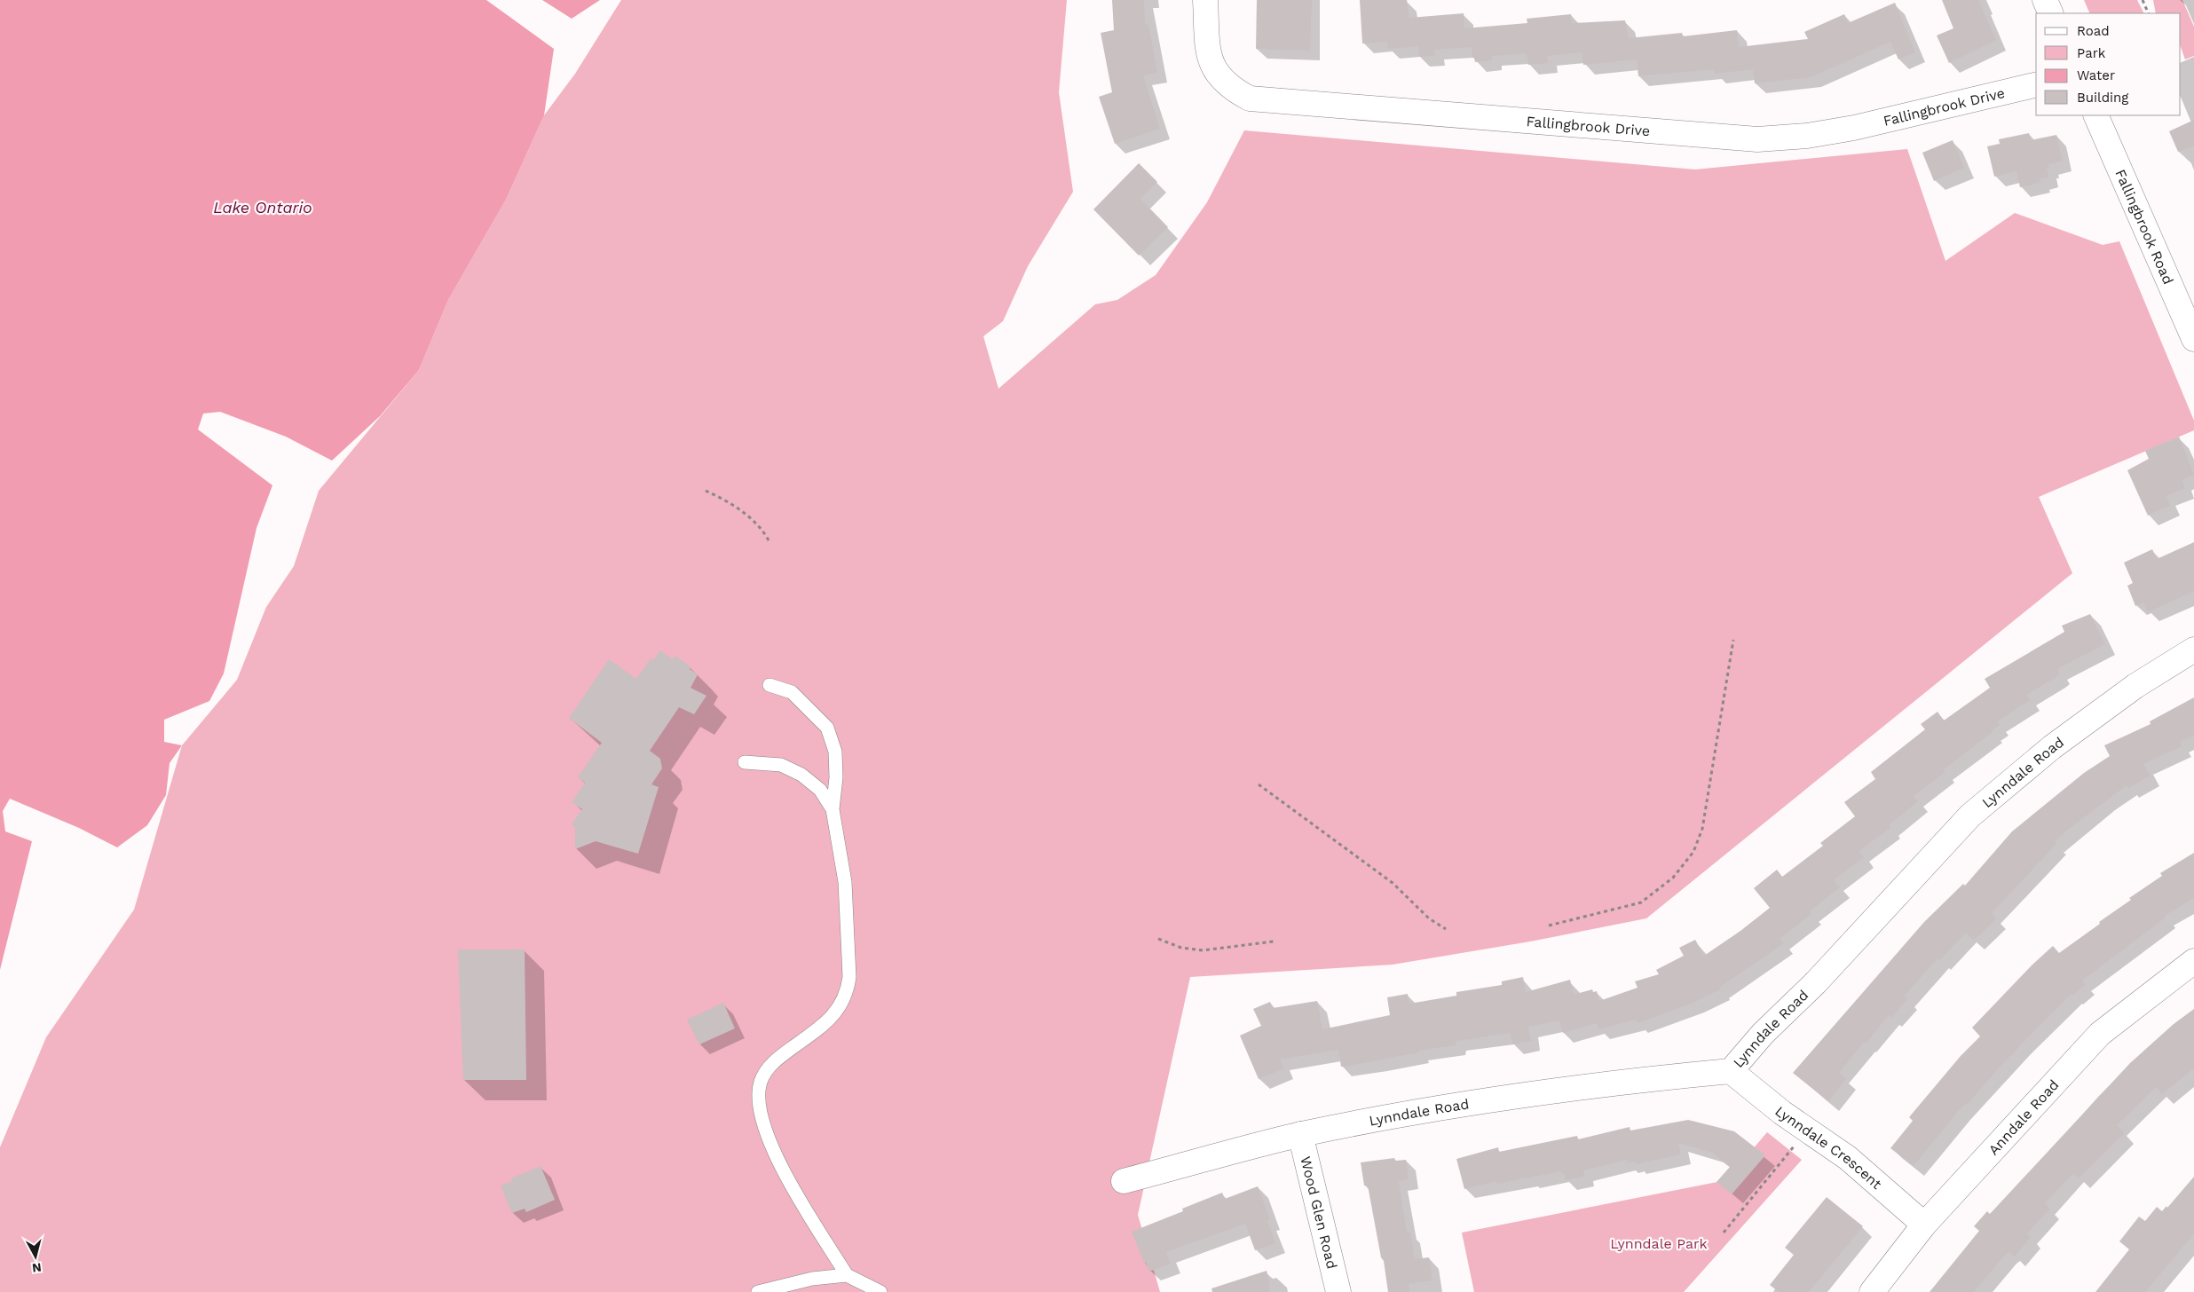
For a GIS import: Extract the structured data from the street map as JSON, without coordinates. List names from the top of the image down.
{
  "streets": {
    "street": [
      "Fallingbrook Drive",
      "Fallingbrook Road",
      "Lynndale Road",
      "Anndale Road",
      "Lynndale Crescent",
      "Wood Glen Road"
    ]
  },
  "crossings": [
    ["Lynndale Road", "Lynndale Crescent"],
    ["Lynndale Road", "Wood Glen Road"],
    ["Anndale Road", "Lynndale Crescent"]
  ],
  "water": ["Lake Ontario"],
  "parks": ["Lynndale Park"],
  "legend": [
    "Road",
    "Park",
    "Water",
    "Building"
  ],
  "north": "bottom"
}
